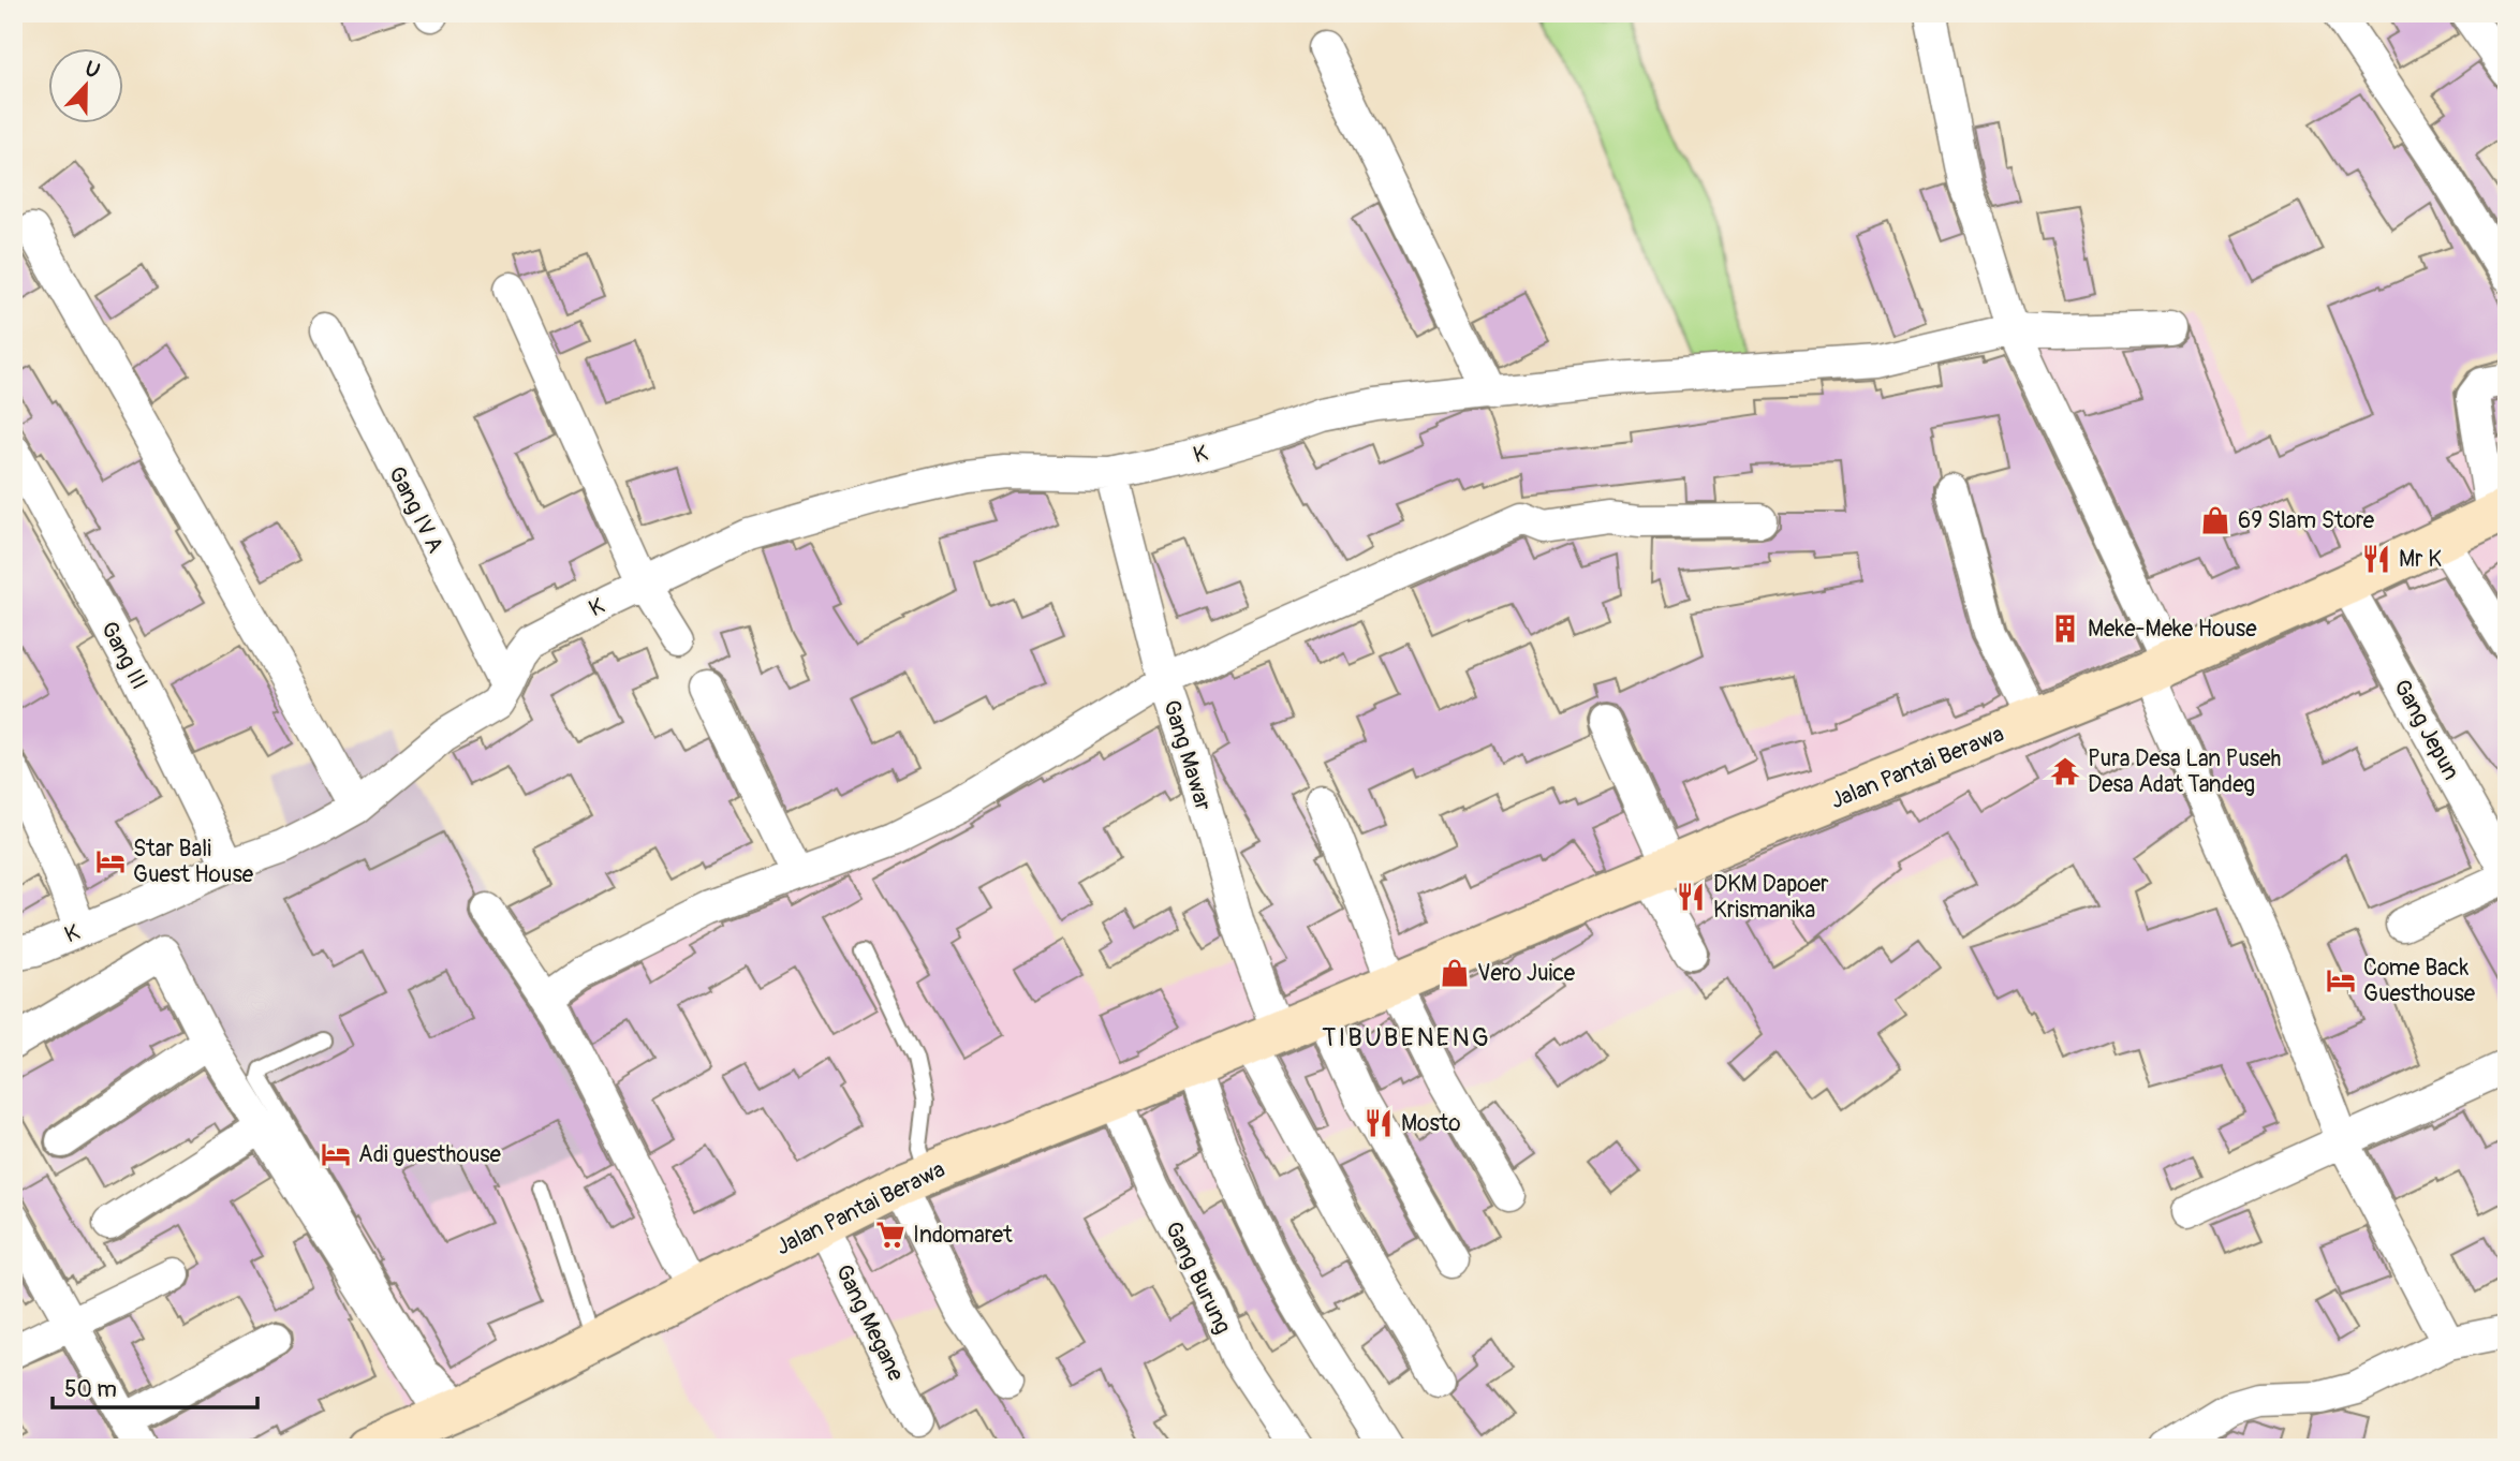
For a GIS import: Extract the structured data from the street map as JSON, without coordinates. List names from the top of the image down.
{
  "streets": {
    "street": [
      "K",
      "Gang IV A",
      "Gang III",
      "Gang Jepun",
      "Gang Mawar",
      "Jalan Pantai Berawa",
      "Gang Burung",
      "Gang Megane"
    ]
  },
  "crossings": [
    ["K", "Gang IV A"],
    ["K", "Gang III"],
    ["K", "Gang Mawar"],
    ["Gang Jepun", "Jalan Pantai Berawa"],
    ["Gang Mawar", "Jalan Pantai Berawa"],
    ["Jalan Pantai Berawa", "Gang Burung"],
    ["Jalan Pantai Berawa", "Gang Megane"]
  ],
  "districts": ["TIBUBENENG"],
  "places": {
    "shop": ["69 Slam Store", "Vero Juice"],
    "restaurant": ["Mr K", "DKM Dapoer Krismanika", "Mosto"],
    "building": ["Meke-Meke House"],
    "temple": ["Pura Desa Lan Puseh Desa Adat Tandeg"],
    "hotel": ["Star Bali Guest House", "Come Back Guesthouse", "Adi guesthouse"],
    "supermarket": ["Indomaret"]
  },
  "scale_bar": "50 m",
  "north": "top"
}
